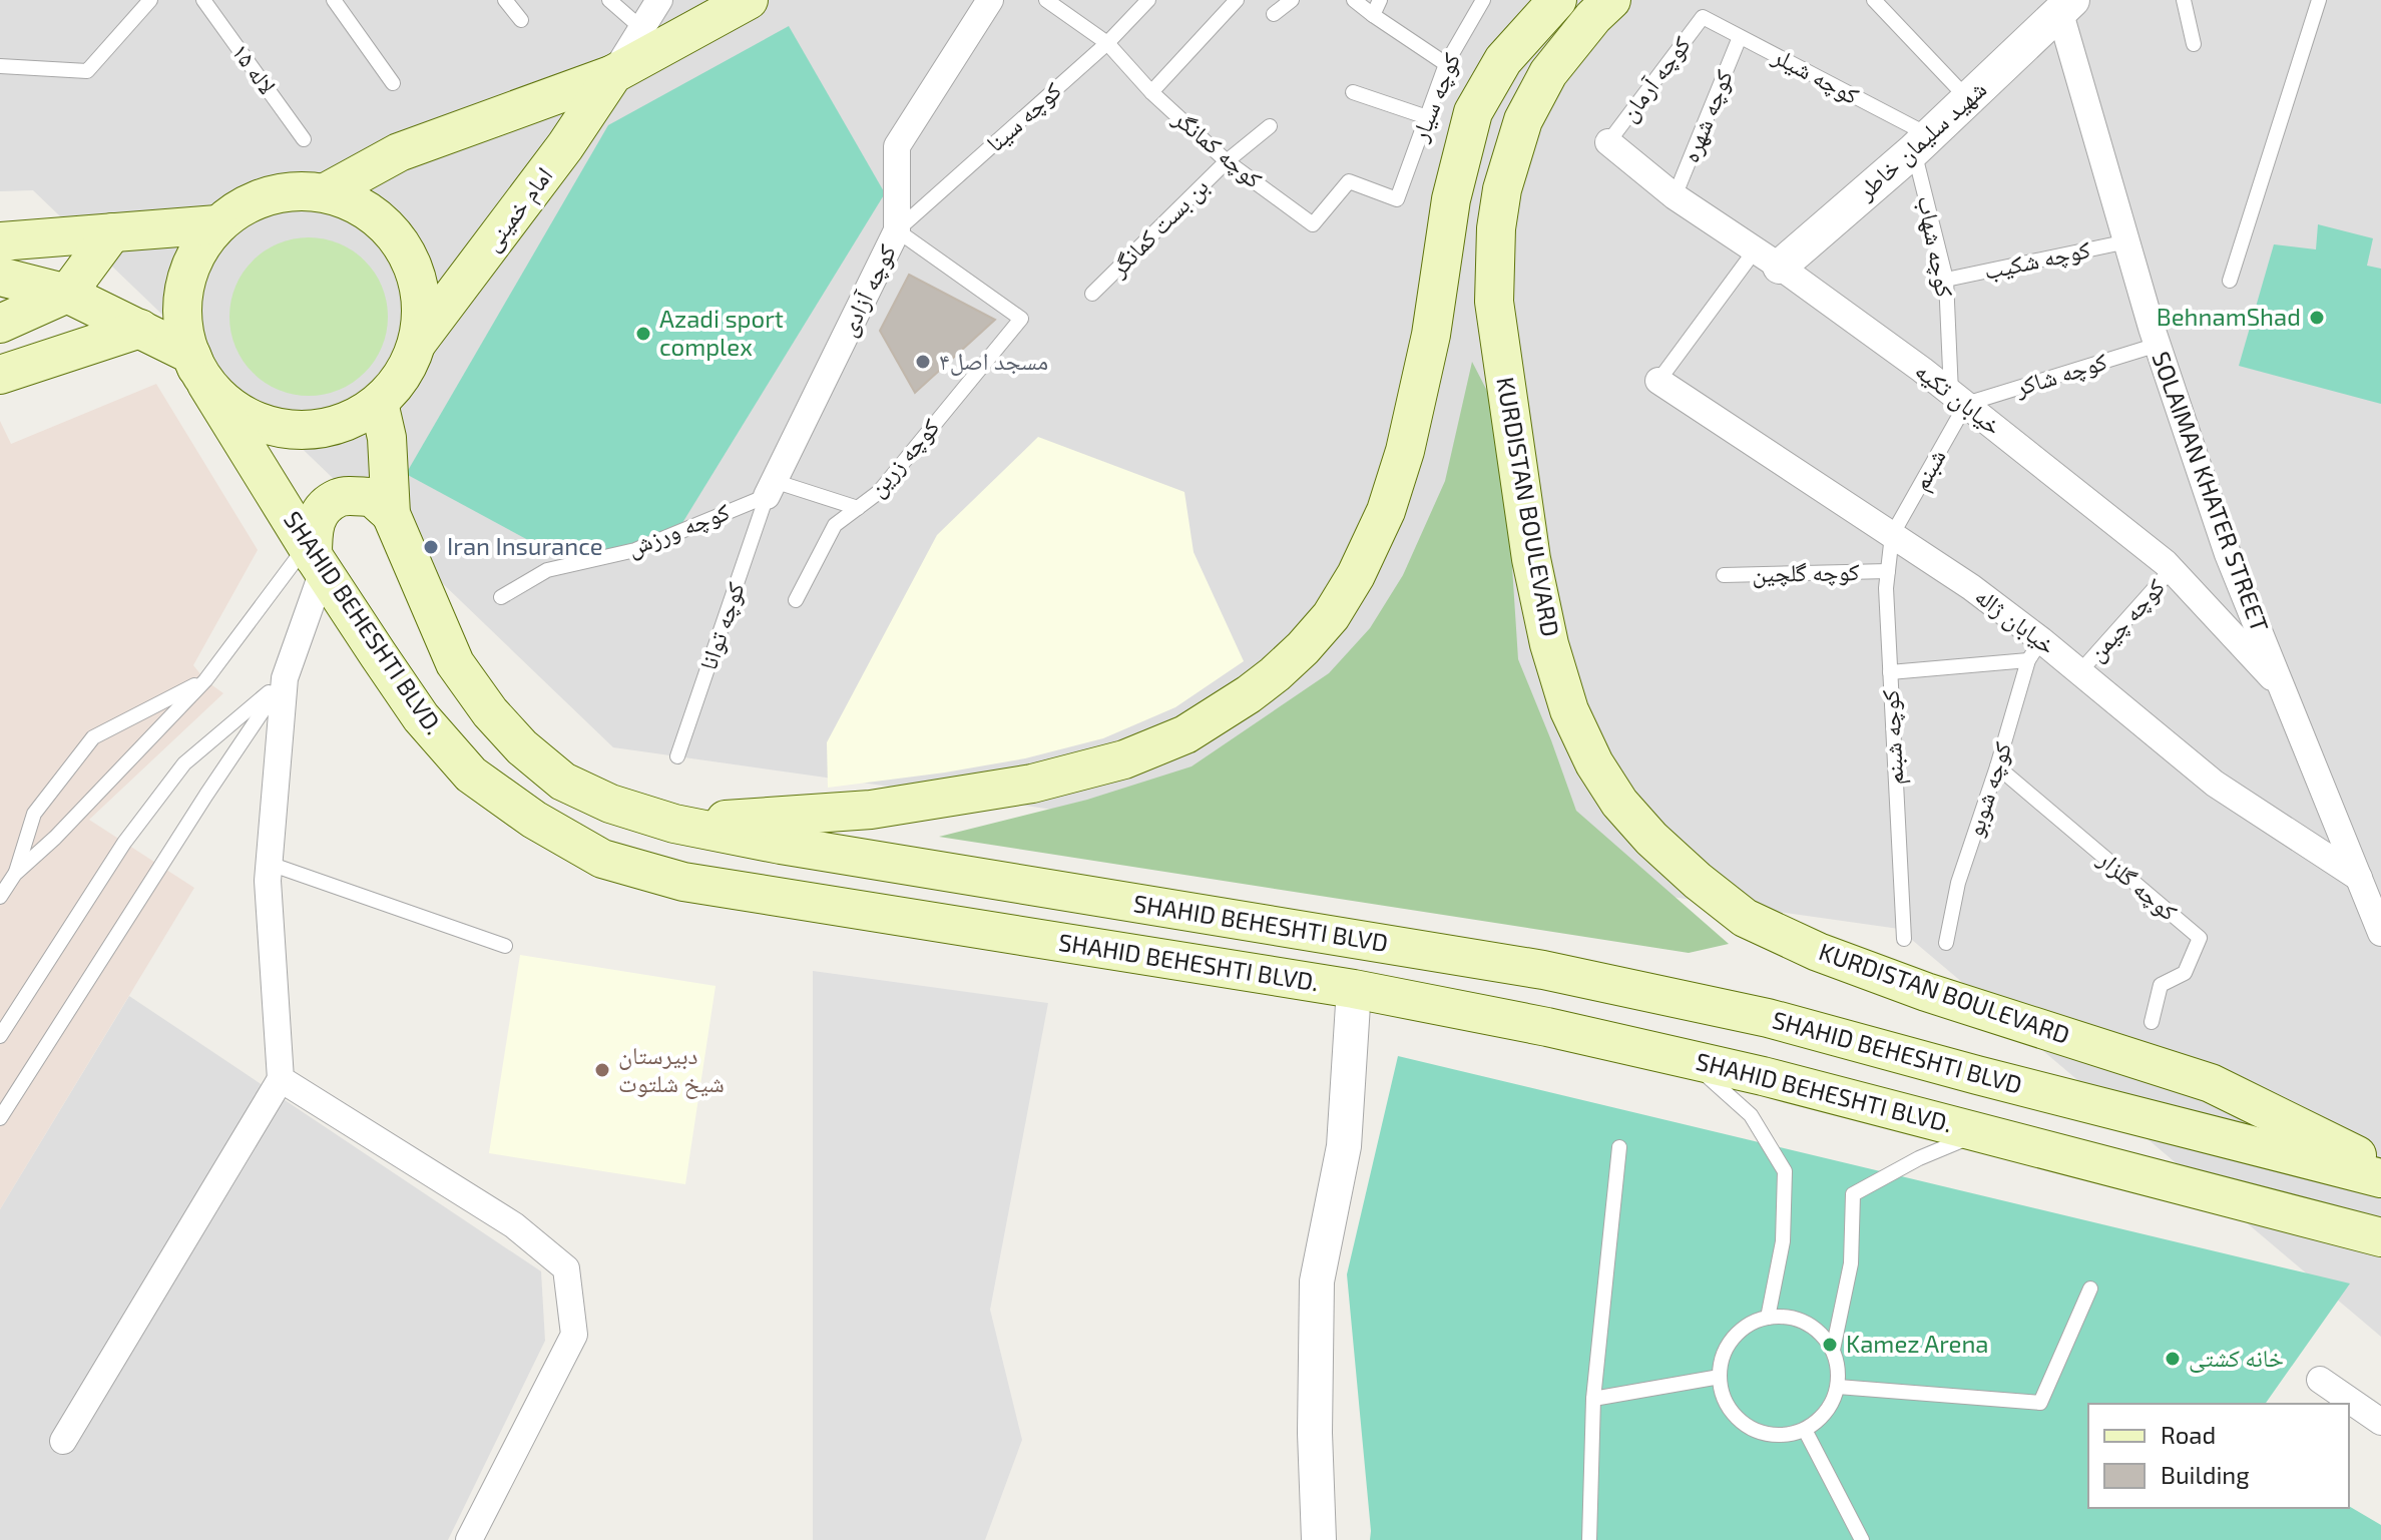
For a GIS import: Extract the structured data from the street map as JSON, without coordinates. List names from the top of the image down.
{
  "streets": {
    "main road": [
      "امام خمینی",
      "KURDISTAN BOULEVARD",
      "SHAHID BEHESHTI BLVD.",
      "SHAHID BEHESHTI BLVD"
    ],
    "street": [
      "شهید سلیمان خاطر",
      "کوچه آزادی",
      "خیابان تکیه",
      "SOLAIMAN KHATER STREET",
      "خیابان ژاله"
    ],
    "lane": [
      "لاله ۱۵",
      "کوچه شیلر",
      "کوچه آرمان",
      "کوچه سیار",
      "کوچه شهره",
      "کوچه سینا",
      "کوچه کمانگر",
      "بن بست کمانگر",
      "کوچه شهاب",
      "کوچه شکیب",
      "کوچه شاکر",
      "کوچه زرین",
      "شبنم",
      "کوچه ورزش",
      "کوچه گلچین",
      "کوچه چیمن",
      "کوچه توانا",
      "کوچه شبنم",
      "کوچه شوبو",
      "کوچه گلزار"
    ]
  },
  "crossings": [
    ["کوچه شیلر", "کوچه آرمان"],
    ["کوچه شیلر", "کوچه شهره"],
    ["کوچه شیلر", "شهید سلیمان خاطر"],
    ["کوچه شیلر", "کوچه شهاب"],
    ["کوچه آرمان", "خیابان تکیه"],
    ["کوچه سیار", "کوچه کمانگر"],
    ["کوچه شهره", "خیابان تکیه"],
    ["کوچه سینا", "کوچه کمانگر"],
    ["کوچه سینا", "کوچه آزادی"],
    ["کوچه سینا", "کوچه زرین"],
    ["شهید سلیمان خاطر", "کوچه شهاب"],
    ["شهید سلیمان خاطر", "خیابان تکیه"],
    ["شهید سلیمان خاطر", "SOLAIMAN KHATER STREET"],
    ["کوچه کمانگر", "بن بست کمانگر"],
    ["امام خمینی", "SHAHID BEHESHTI BLVD."],
    ["امام خمینی", "SHAHID BEHESHTI BLVD"],
    ["کوچه شهاب", "کوچه شکیب"],
    ["کوچه شهاب", "کوچه شاکر"],
    ["کوچه شهاب", "خیابان تکیه"],
    ["کوچه شهاب", "شبنم"],
    ["کوچه شکیب", "SOLAIMAN KHATER STREET"],
    ["کوچه آزادی", "کوچه زرین"],
    ["کوچه آزادی", "کوچه ورزش"],
    ["کوچه آزادی", "کوچه توانا"],
    ["کوچه شاکر", "خیابان تکیه"],
    ["کوچه شاکر", "شبنم"],
    ["کوچه شاکر", "SOLAIMAN KHATER STREET"],
    ["خیابان تکیه", "شبنم"],
    ["خیابان تکیه", "SOLAIMAN KHATER STREET"],
    ["خیابان تکیه", "کوچه چیمن"],
    ["شبنم", "خیابان ژاله"],
    ["شبنم", "کوچه شبنم"],
    ["SOLAIMAN KHATER STREET", "خیابان ژاله"],
    ["کوچه ورزش", "کوچه توانا"],
    ["کوچه گلچین", "کوچه شبنم"],
    ["کوچه چیمن", "خیابان ژاله"],
    ["خیابان ژاله", "کوچه شبنم"],
    ["خیابان ژاله", "کوچه شوبو"],
    ["SHAHID BEHESHTI BLVD.", "SHAHID BEHESHTI BLVD"],
    ["کوچه شوبو", "کوچه گلزار"]
  ],
  "places": [
    "BehnamShad",
    "Azadi sport complex",
    "مسجد اصل۴",
    "Iran Insurance",
    "دبیرستان شیخ شلتوت",
    "Kamez Arena",
    "خانه کشتی"
  ],
  "legend": ["Road", "Building"]
}
